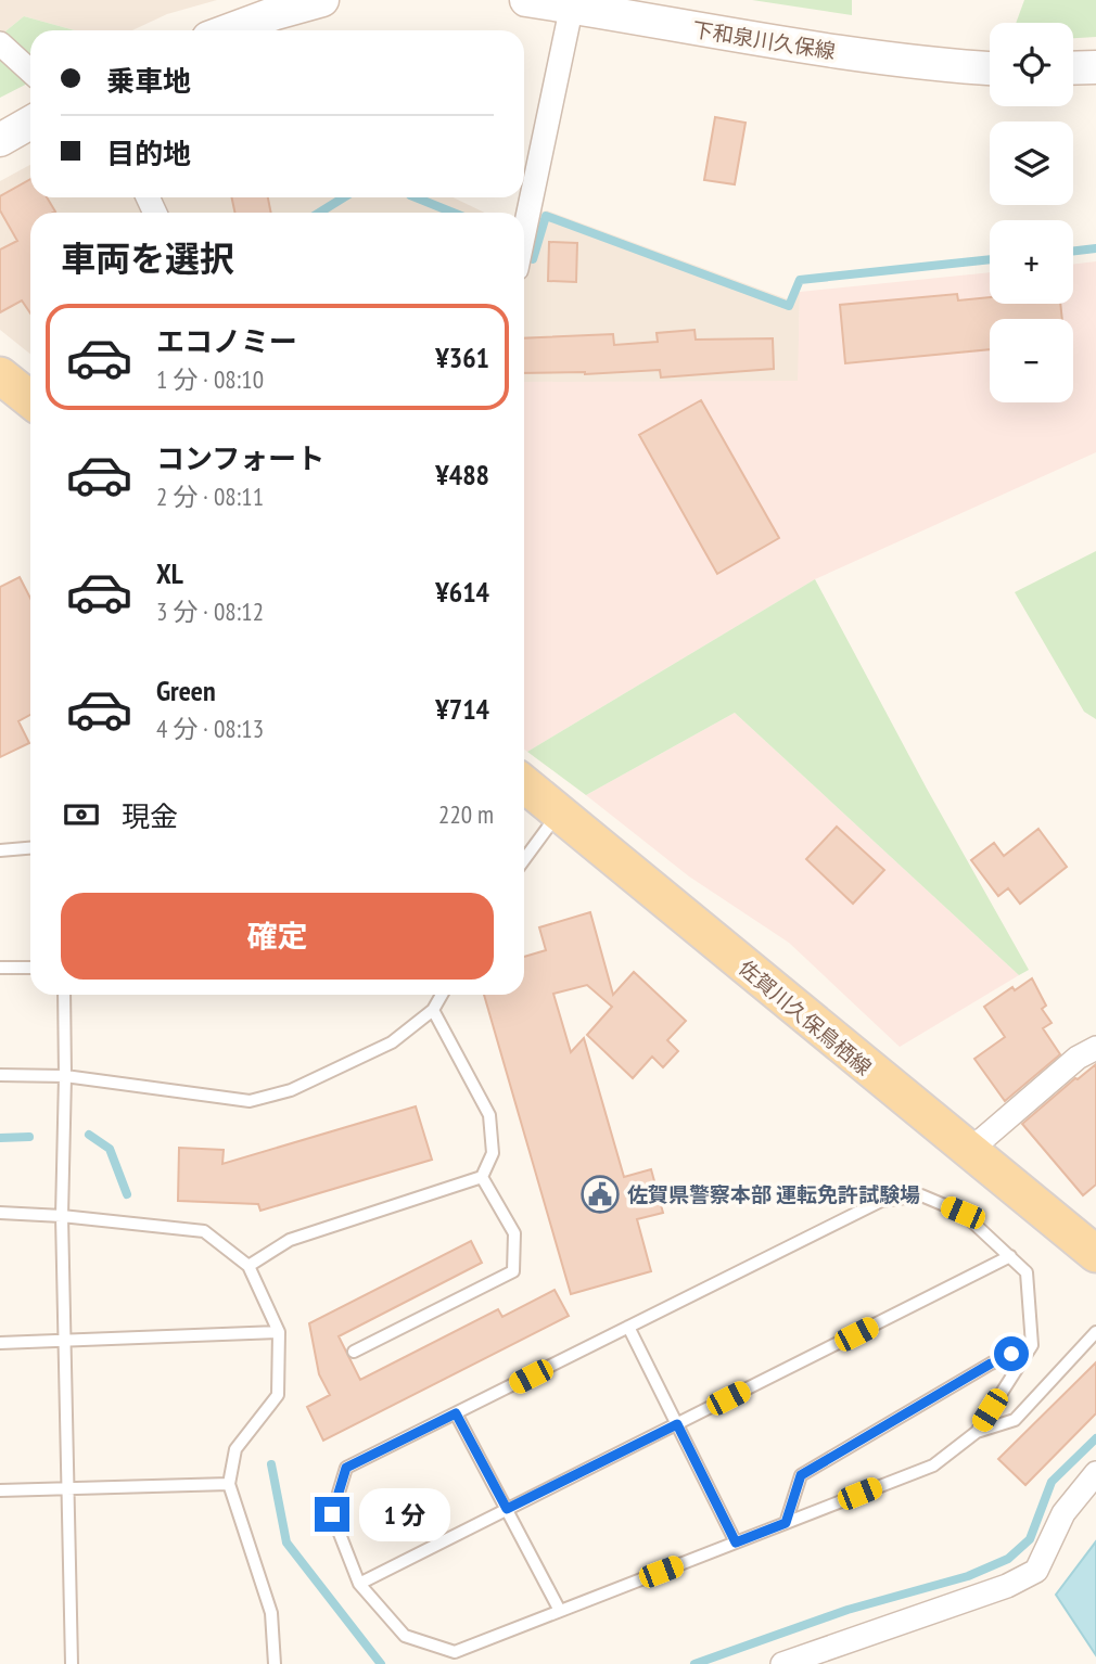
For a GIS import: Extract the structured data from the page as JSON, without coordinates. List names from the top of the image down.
{
  "streets": {
    "main road": ["佐賀川久保鳥栖線"],
    "street": ["下和泉川久保線"]
  },
  "places": {
    "public building": ["佐賀県警察本部 運転免許試験場"]
  },
  "page": {
    "map_buttons": ["+", "−"],
    "banner": ["乗車地", "目的地"],
    "heading": "車両を選択",
    "list": [
      {
        "name": "エコノミー",
        "note": "1 分 · 08:10",
        "value": "¥361"
      },
      {
        "name": "コンフォート",
        "note": "2 分 · 08:11",
        "value": "¥488"
      },
      {
        "name": "XL",
        "note": "3 分 · 08:12",
        "value": "¥614"
      },
      {
        "name": "Green",
        "note": "4 分 · 08:13",
        "value": "¥714"
      }
    ],
    "pay": ["現金", "220 m"],
    "buttons": "確定",
    "bubble": "1 分"
  }
}
